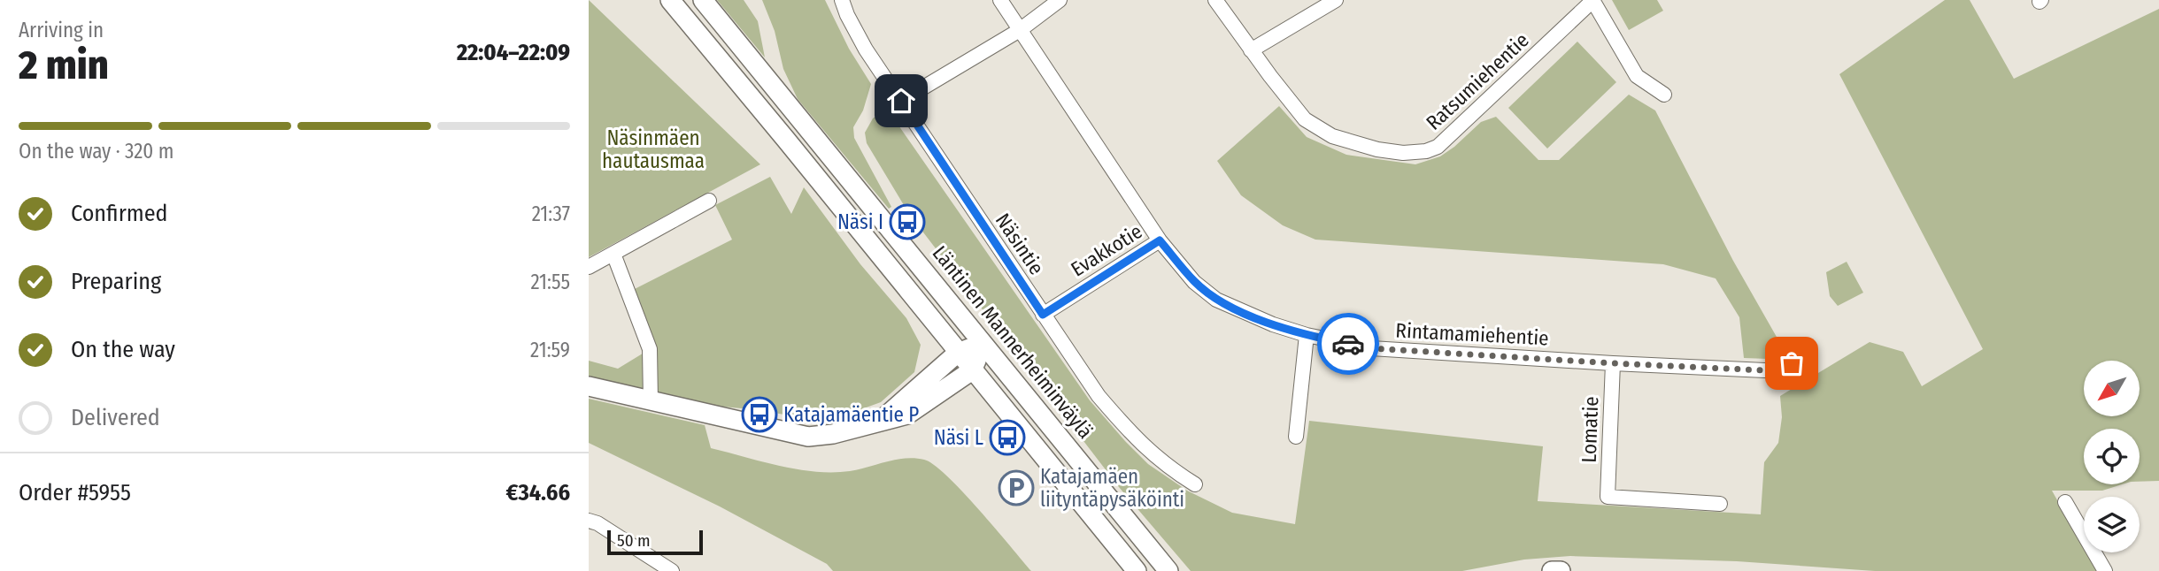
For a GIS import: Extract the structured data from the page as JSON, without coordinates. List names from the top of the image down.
{
  "streets": {
    "main road": ["Läntinen Mannerheiminväylä"],
    "street": [
      "Ratsumiehentie",
      "Näsintie",
      "Evakkotie",
      "Rintamamiehentie",
      "Lomatie"
    ]
  },
  "crossings": [
    ["Näsintie", "Evakkotie"],
    ["Evakkotie", "Rintamamiehentie"],
    ["Rintamamiehentie", "Lomatie"]
  ],
  "parks": ["Näsinmäen hautausmaa"],
  "places": {
    "bus stop": ["Näsi I", "Katajamäentie P", "Näsi L"],
    "parking": ["Katajamäen liityntäpysäköinti"]
  },
  "scale_bar": "50 m",
  "north": "bottom left",
  "page": {
    "heading": ["2 min", "Arriving in", "22:04–22:09"],
    "panel": ["Order #5955", "€34.66"],
    "bar": "On the way · 320 m",
    "list": [
      ["Confirmed", "21:37"],
      ["Preparing", "21:55"],
      ["On the way", "21:59"],
      "Delivered"
    ],
    "scale": "50 m"
  }
}
